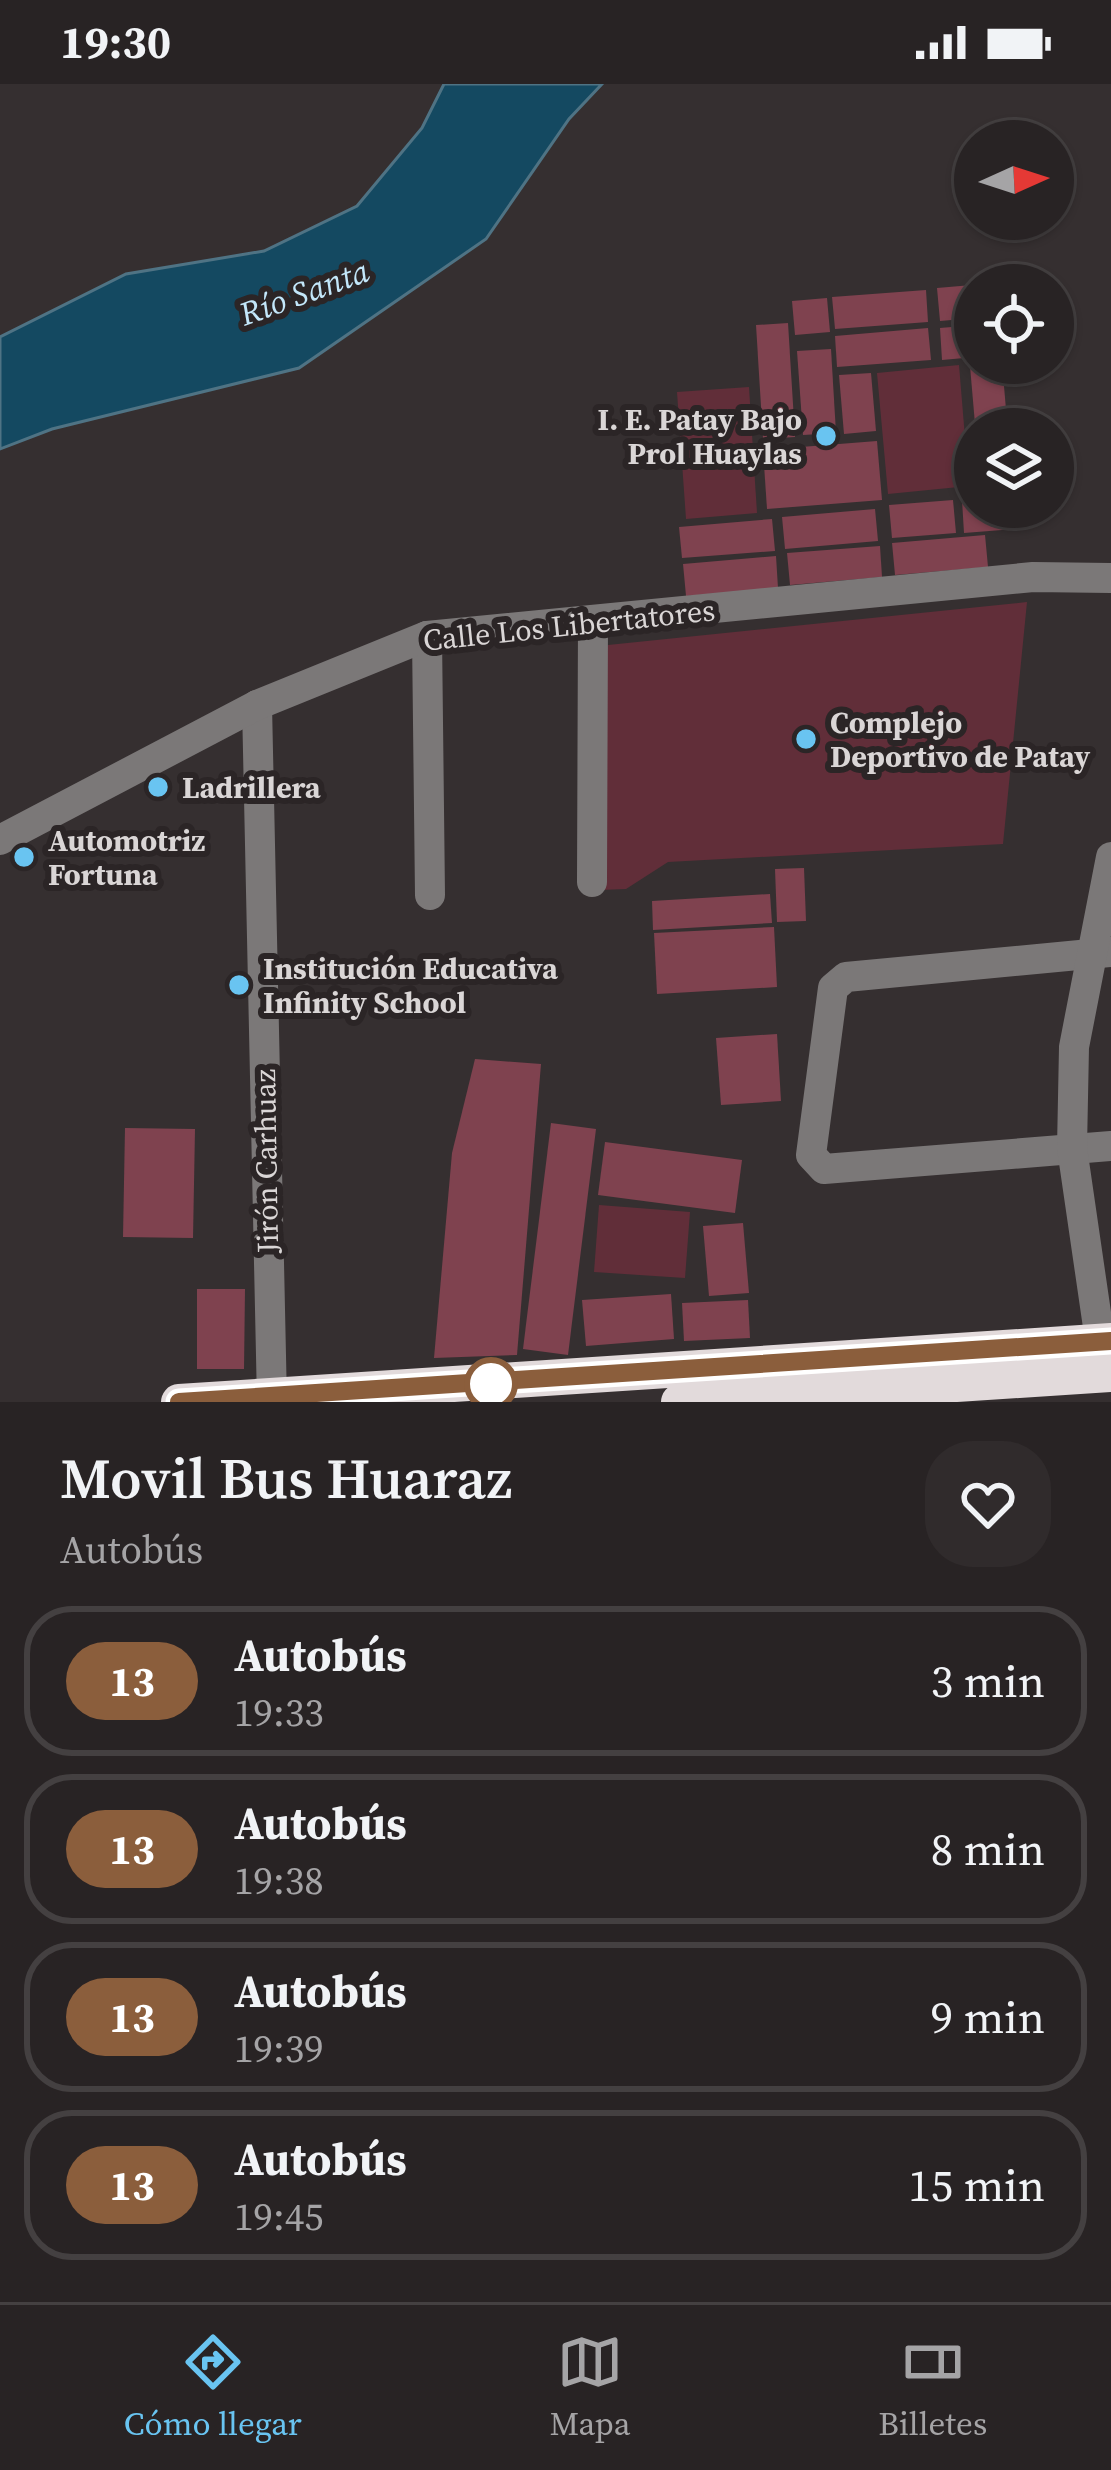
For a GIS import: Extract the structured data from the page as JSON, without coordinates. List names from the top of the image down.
{
  "streets": {
    "street": ["Calle Los Libertatores", "Jirón Carhuaz"]
  },
  "crossings": [
    ["Calle Los Libertatores", "Jirón Carhuaz"]
  ],
  "water": ["Río Santa"],
  "places": [
    "I. E. Patay Bajo Prol Huaylas",
    "Complejo Deportivo de Patay",
    "Ladrillera",
    "Automotriz Fortuna",
    "Institución Educativa Infinity School"
  ],
  "lines": ["bus line 13"],
  "north": "right",
  "page": {
    "status": "19:30",
    "heading": ["Movil Bus Huaraz", "Autobús"],
    "list": [
      {
        "mark": "13",
        "name": "Autobús",
        "note": "19:33",
        "value": "3 min"
      },
      {
        "mark": "13",
        "name": "Autobús",
        "note": "19:38",
        "value": "8 min"
      },
      {
        "mark": "13",
        "name": "Autobús",
        "note": "19:39",
        "value": "9 min"
      },
      {
        "mark": "13",
        "name": "Autobús",
        "note": "19:45",
        "value": "15 min"
      }
    ],
    "tabs": ["Cómo llegar", "Mapa", "Billetes"]
  }
}
